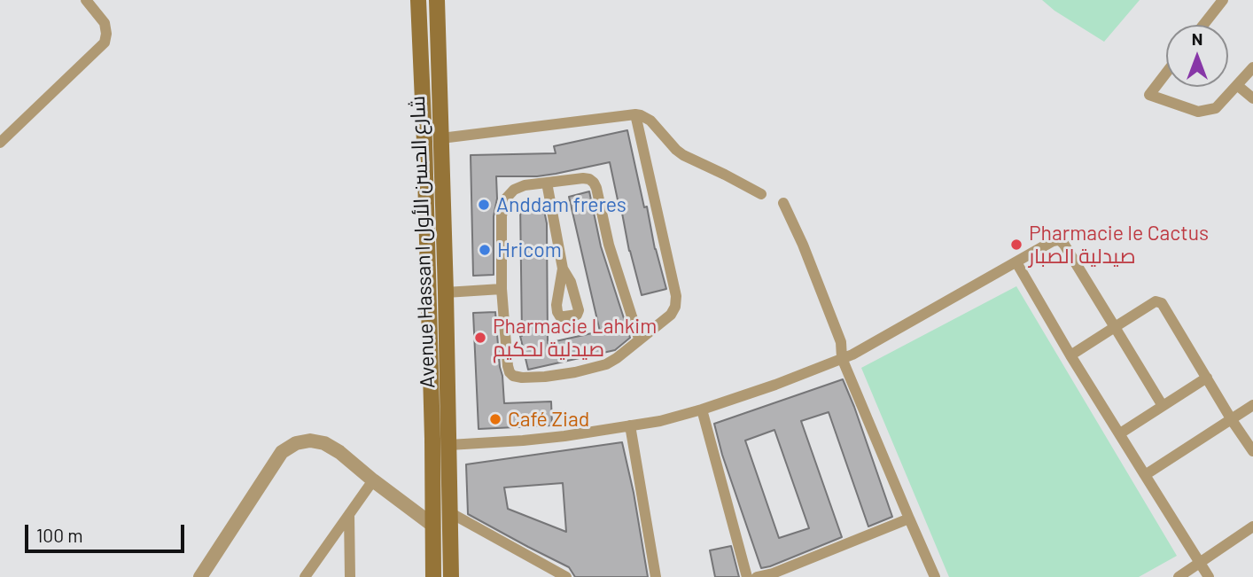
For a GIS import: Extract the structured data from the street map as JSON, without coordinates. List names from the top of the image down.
{
  "streets": {
    "main road": ["Avenue Hassan I شارع الحسن الأول"]
  },
  "places": [
    "Anddam freres",
    "Pharmacie le Cactus صيدلية الصبار",
    "Hricom",
    "Pharmacie Lahkim صيدلية لحكيم",
    "Café Ziad"
  ],
  "scale_bar": "100 m",
  "north": "top"
}
